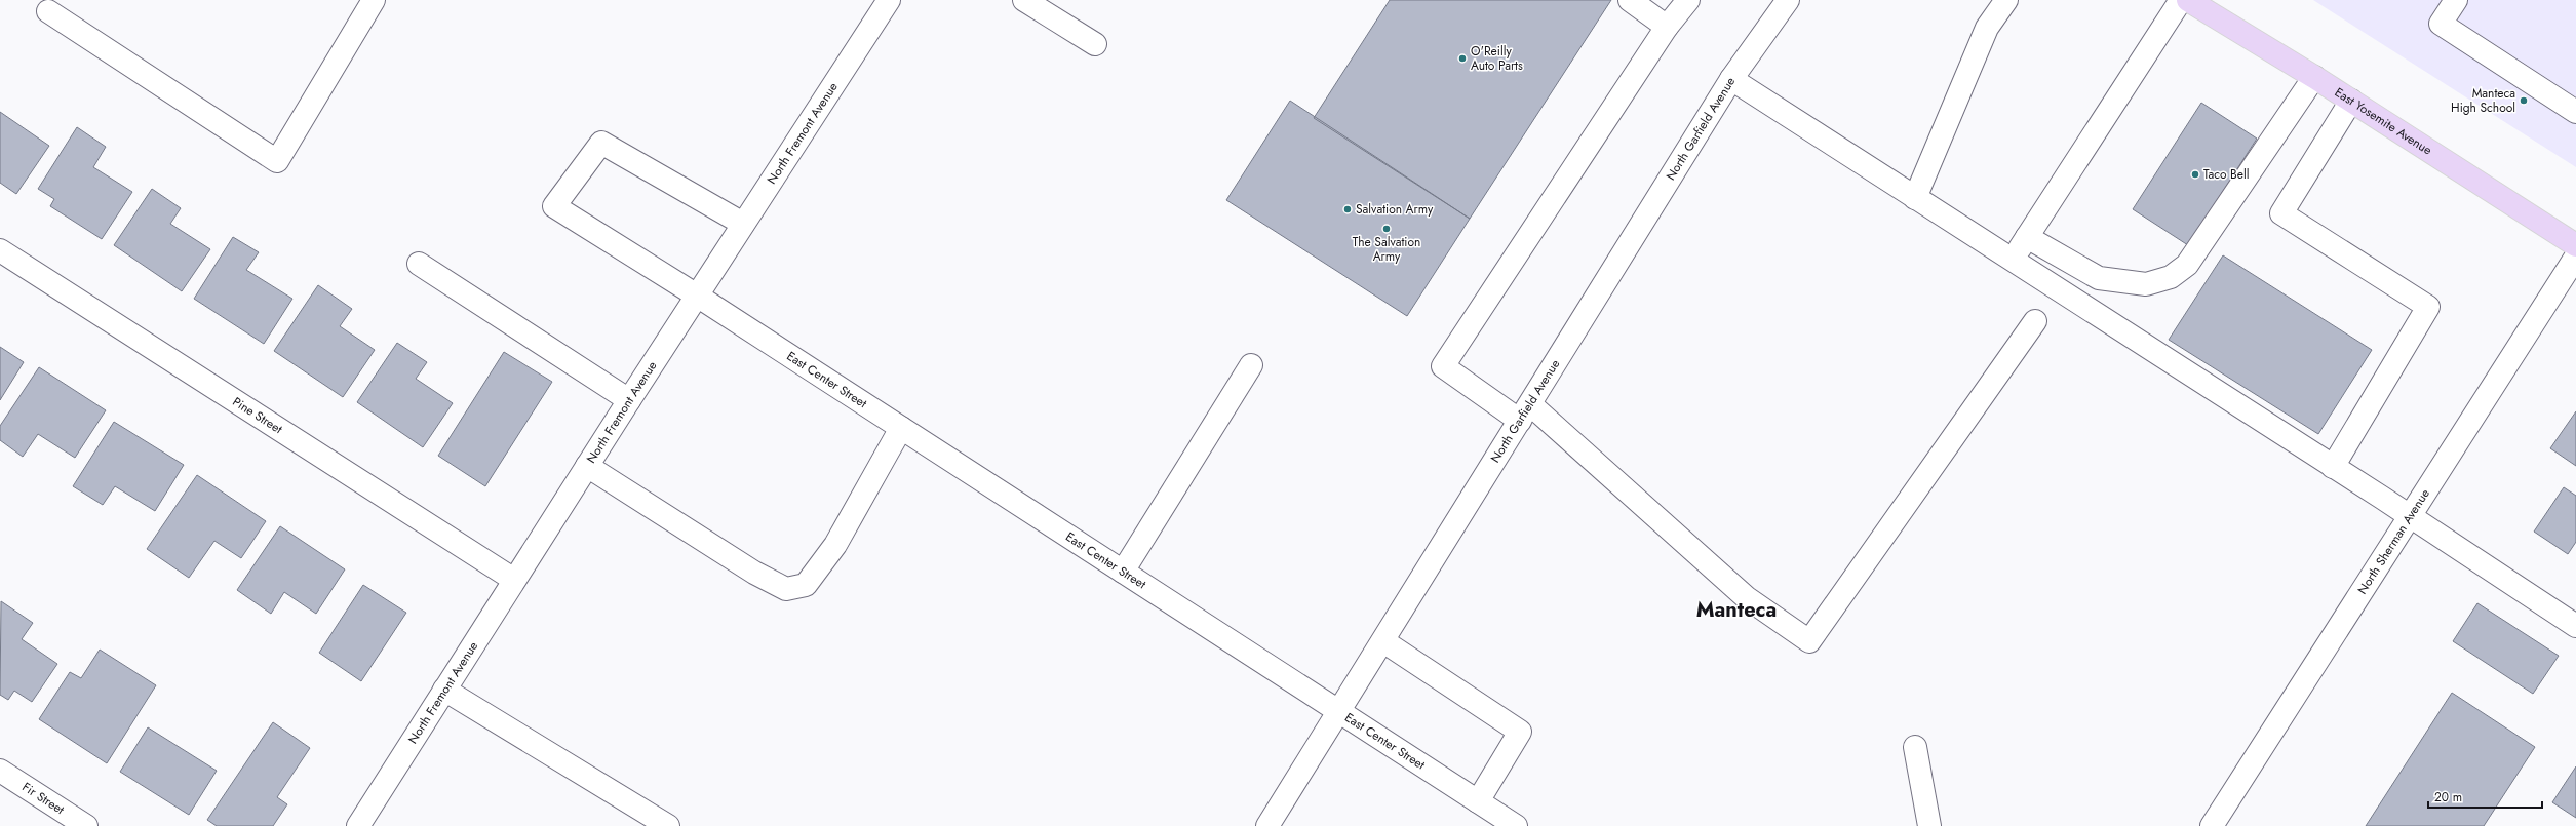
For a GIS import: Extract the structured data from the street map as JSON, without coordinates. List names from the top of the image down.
{
  "streets": {
    "main road": ["East Yosemite Avenue"],
    "street": [
      "North Garfield Avenue",
      "North Fremont Avenue",
      "East Center Street",
      "Pine Street",
      "North Sherman Avenue",
      "Fir Street"
    ]
  },
  "crossings": [
    ["North Garfield Avenue", "East Center Street"],
    ["North Fremont Avenue", "East Center Street"],
    ["North Fremont Avenue", "Pine Street"]
  ],
  "districts": ["Manteca"],
  "places": [
    "O'Reilly Auto Parts",
    "Manteca High School",
    "Taco Bell",
    "Salvation Army",
    "The Salvation Army"
  ],
  "scale_bar": "20 m"
}
